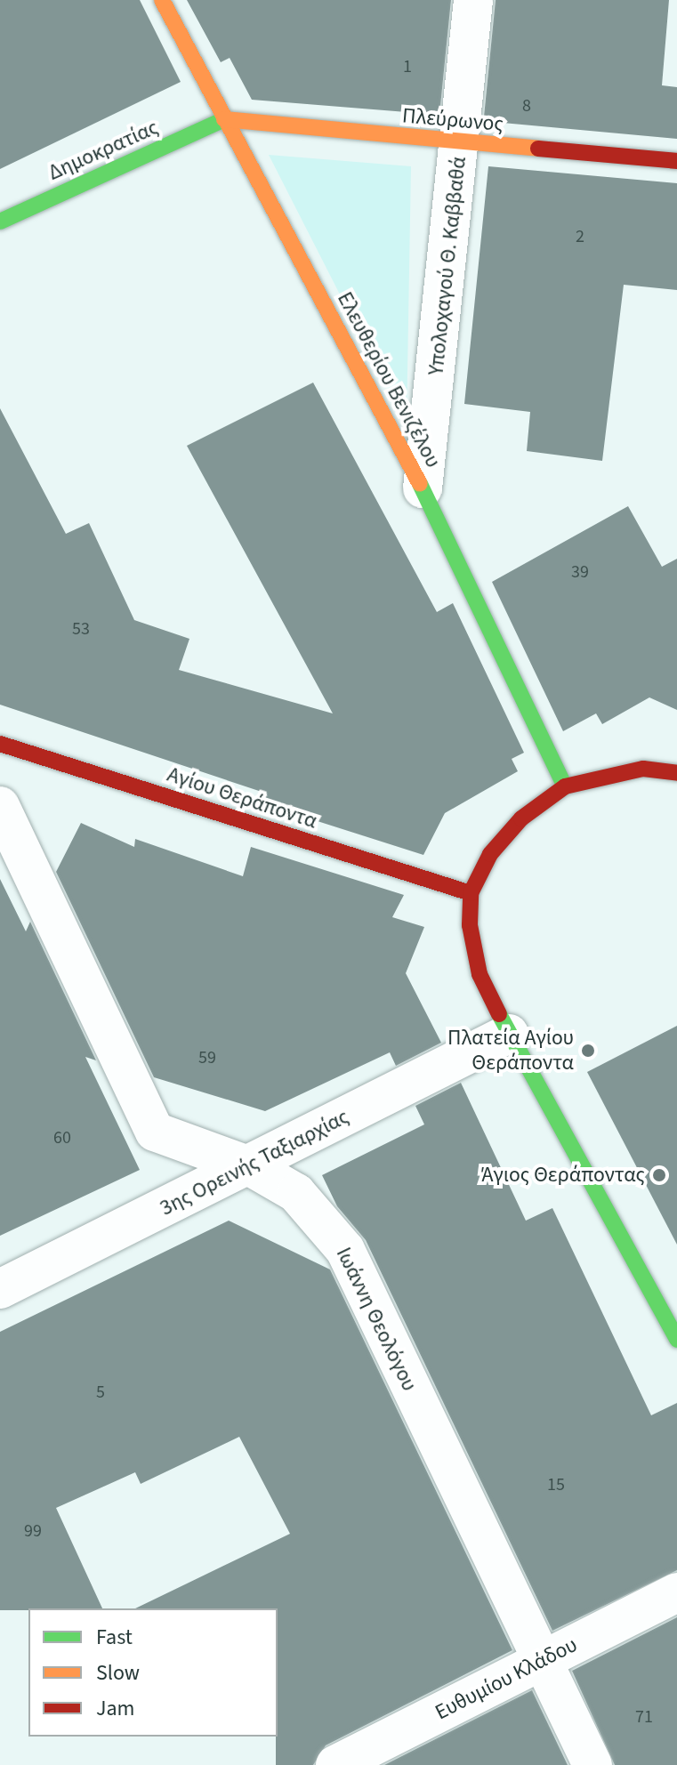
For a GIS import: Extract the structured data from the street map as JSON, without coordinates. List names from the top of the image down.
{
  "streets": {
    "street": [
      "Πλεύρωνος",
      "Δημοκρατίας",
      "Υπολοχαγού Θ. Καββαθά",
      "Ελευθερίου Βενιζέλου",
      "Αγίου Θεράποντα",
      "3ης Ορεινής Ταξιαρχίας",
      "Ιωάννη Θεολόγου",
      "Ευθυμίου Κλάδου"
    ]
  },
  "crossings": [
    ["Πλεύρωνος", "Δημοκρατίας"],
    ["Πλεύρωνος", "Υπολοχαγού Θ. Καββαθά"],
    ["Πλεύρωνος", "Ελευθερίου Βενιζέλου"],
    ["Δημοκρατίας", "Ελευθερίου Βενιζέλου"],
    ["Υπολοχαγού Θ. Καββαθά", "Ελευθερίου Βενιζέλου"],
    ["3ης Ορεινής Ταξιαρχίας", "Ιωάννη Θεολόγου"],
    ["Ιωάννη Θεολόγου", "Ευθυμίου Κλάδου"]
  ],
  "places": ["Πλατεία Αγίου Θεράποντα", "Άγιος Θεράποντας"],
  "house_numbers": [
    "1",
    "8",
    "2",
    "39",
    "53",
    "59",
    "60",
    "5",
    "15",
    "99",
    "71"
  ],
  "legend": ["Fast", "Slow", "Jam"]
}
